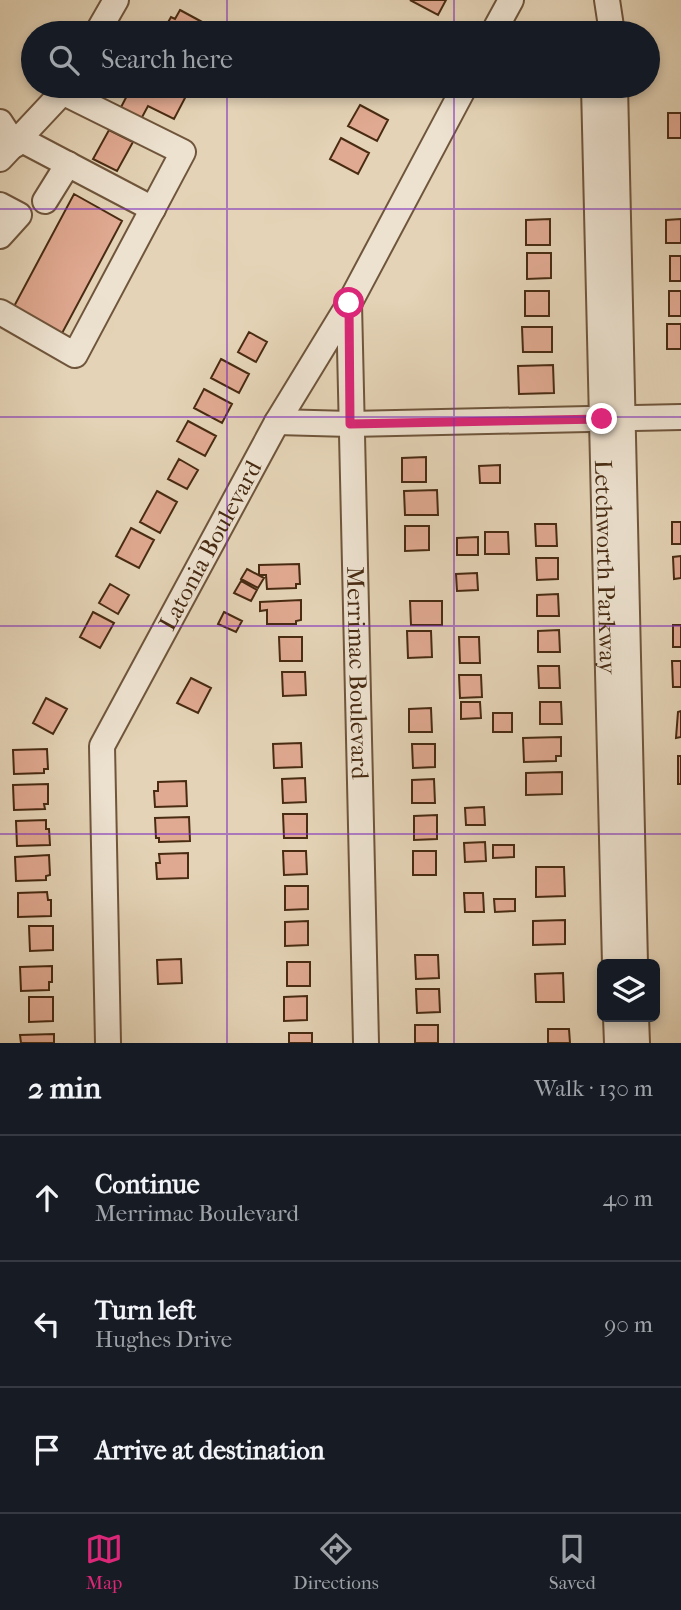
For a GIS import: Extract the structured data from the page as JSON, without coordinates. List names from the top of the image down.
{
  "streets": {
    "street": ["Latonia Boulevard", "Letchworth Parkway", "Merrimac Boulevard"]
  },
  "crossings": [
    ["Latonia Boulevard", "Merrimac Boulevard"]
  ],
  "page": {
    "search": "Search here",
    "heading": ["2 min", "Walk · 130 m"],
    "list": [
      ["Continue", "Merrimac Boulevard", "40 m"],
      ["Turn left", "Hughes Drive", "90 m"],
      "Arrive at destination"
    ],
    "nav": ["Map", "Directions", "Saved"]
  }
}
